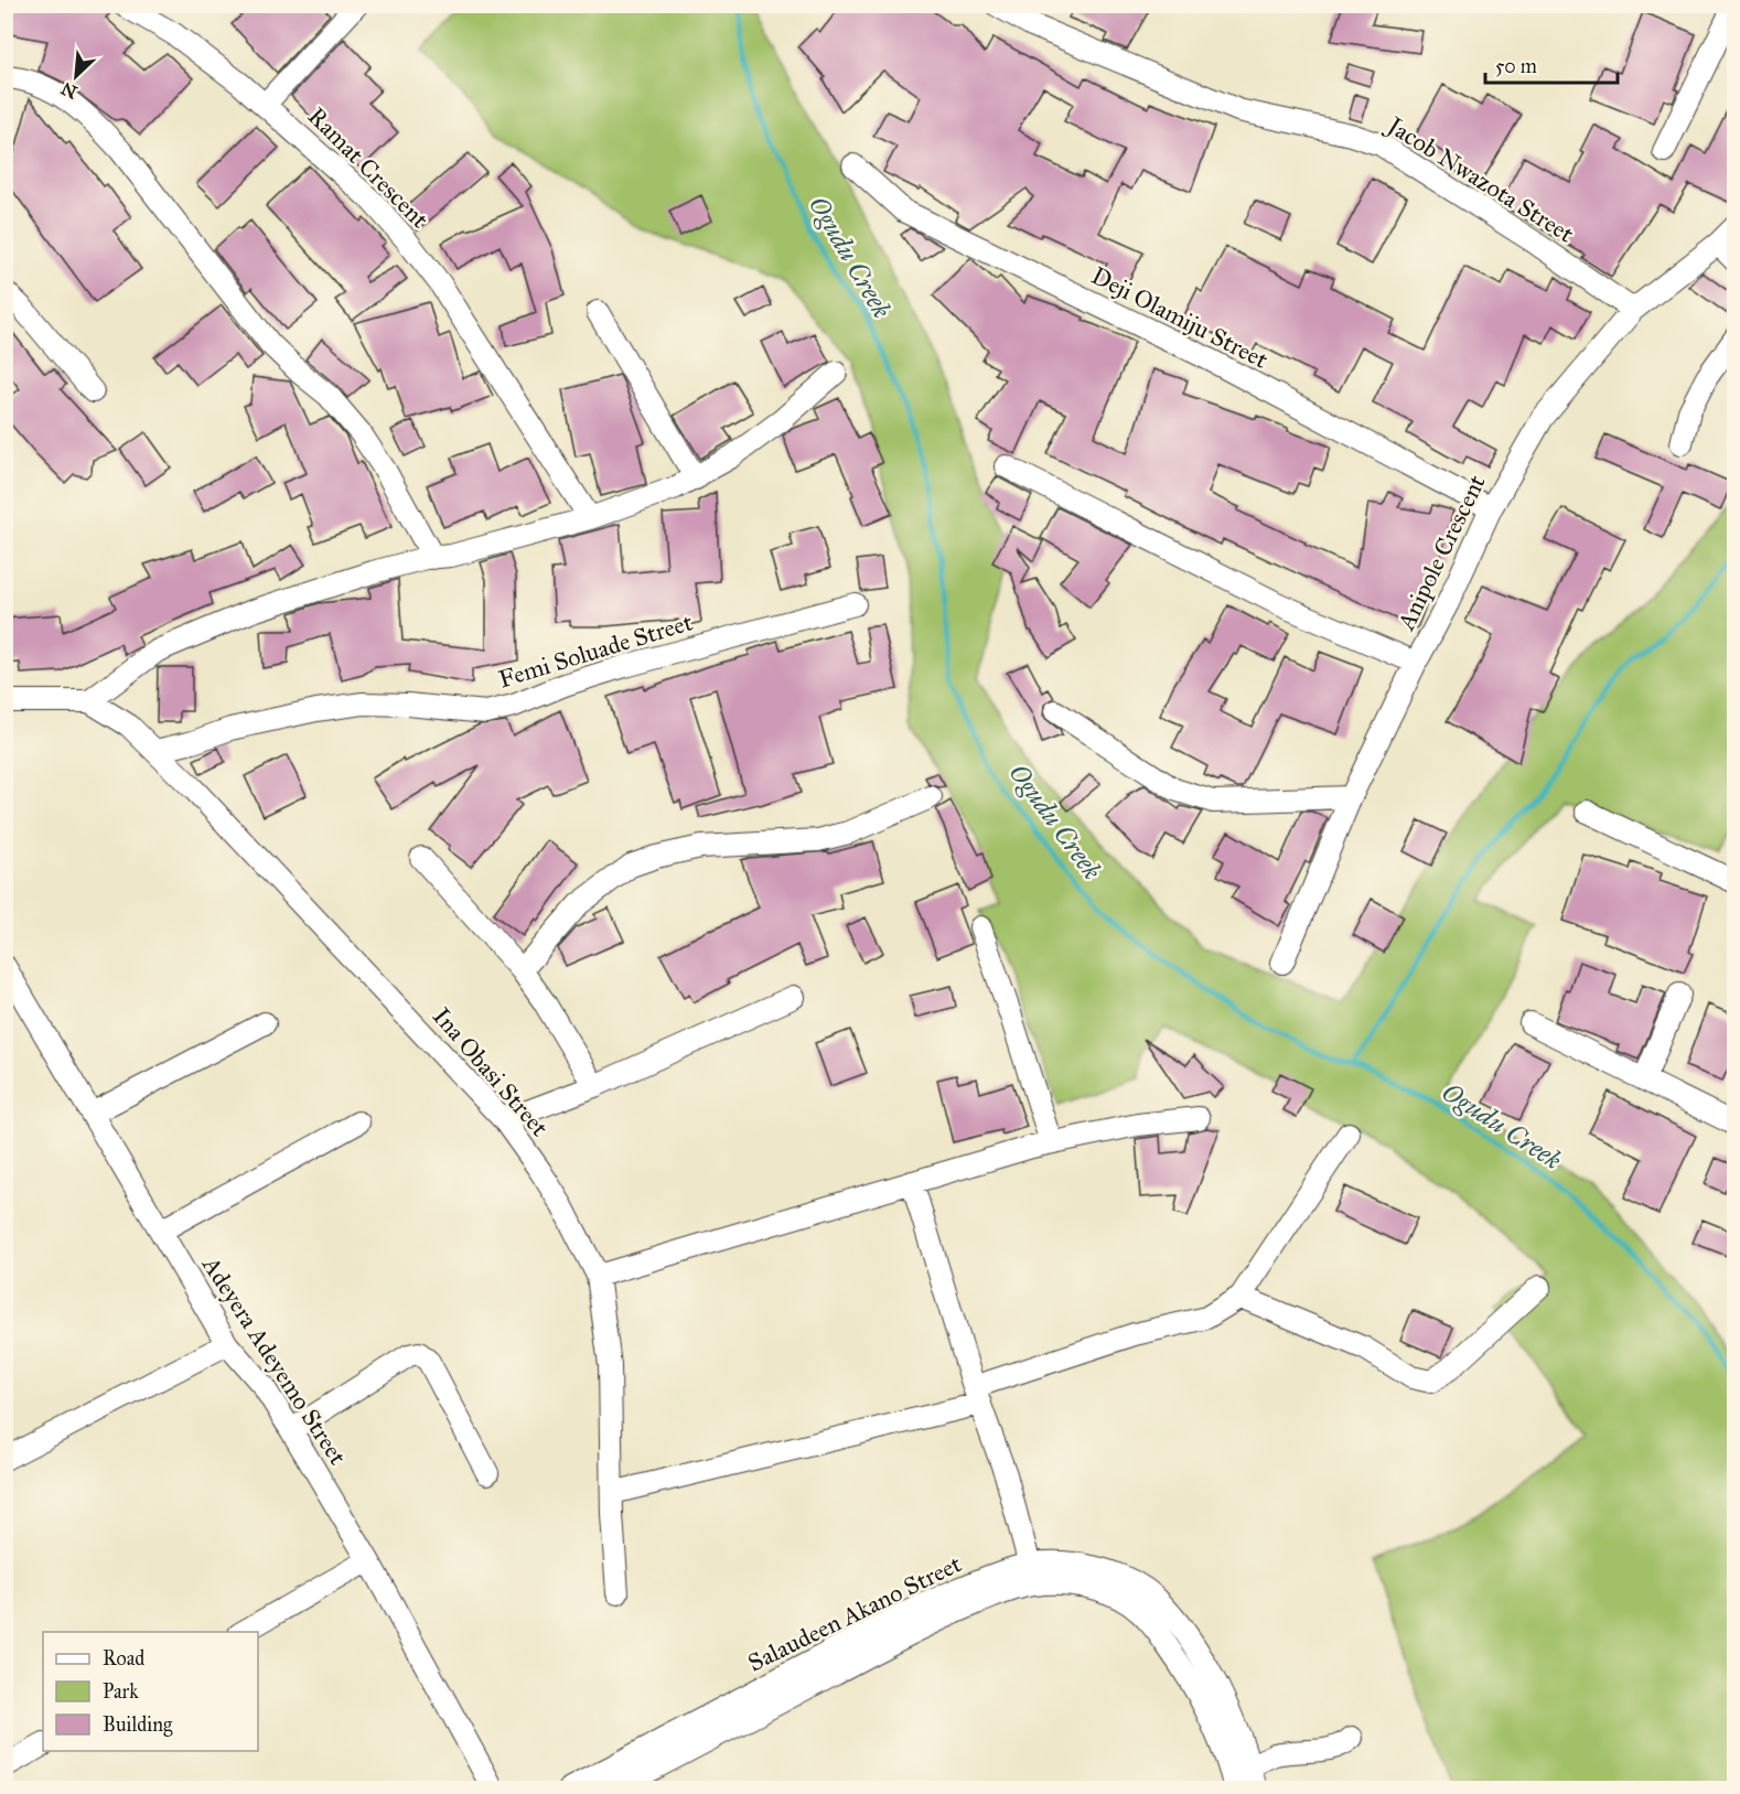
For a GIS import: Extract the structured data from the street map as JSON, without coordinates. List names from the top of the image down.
{
  "streets": {
    "street": [
      "Ramat Crescent",
      "Jacob Nwazota Street",
      "Deji Olamiju Street",
      "Anipole Crescent",
      "Femi Soluade Street",
      "Ina Obasi Street",
      "Adeyera Adeyemo Street",
      "Salaudeen Akano Street"
    ]
  },
  "crossings": [
    ["Jacob Nwazota Street", "Anipole Crescent"],
    ["Deji Olamiju Street", "Anipole Crescent"],
    ["Femi Soluade Street", "Ina Obasi Street"]
  ],
  "water": ["Ogudu Creek"],
  "legend": ["Road", "Park", "Building"],
  "scale_bar": "50 m",
  "north": "bottom left"
}
